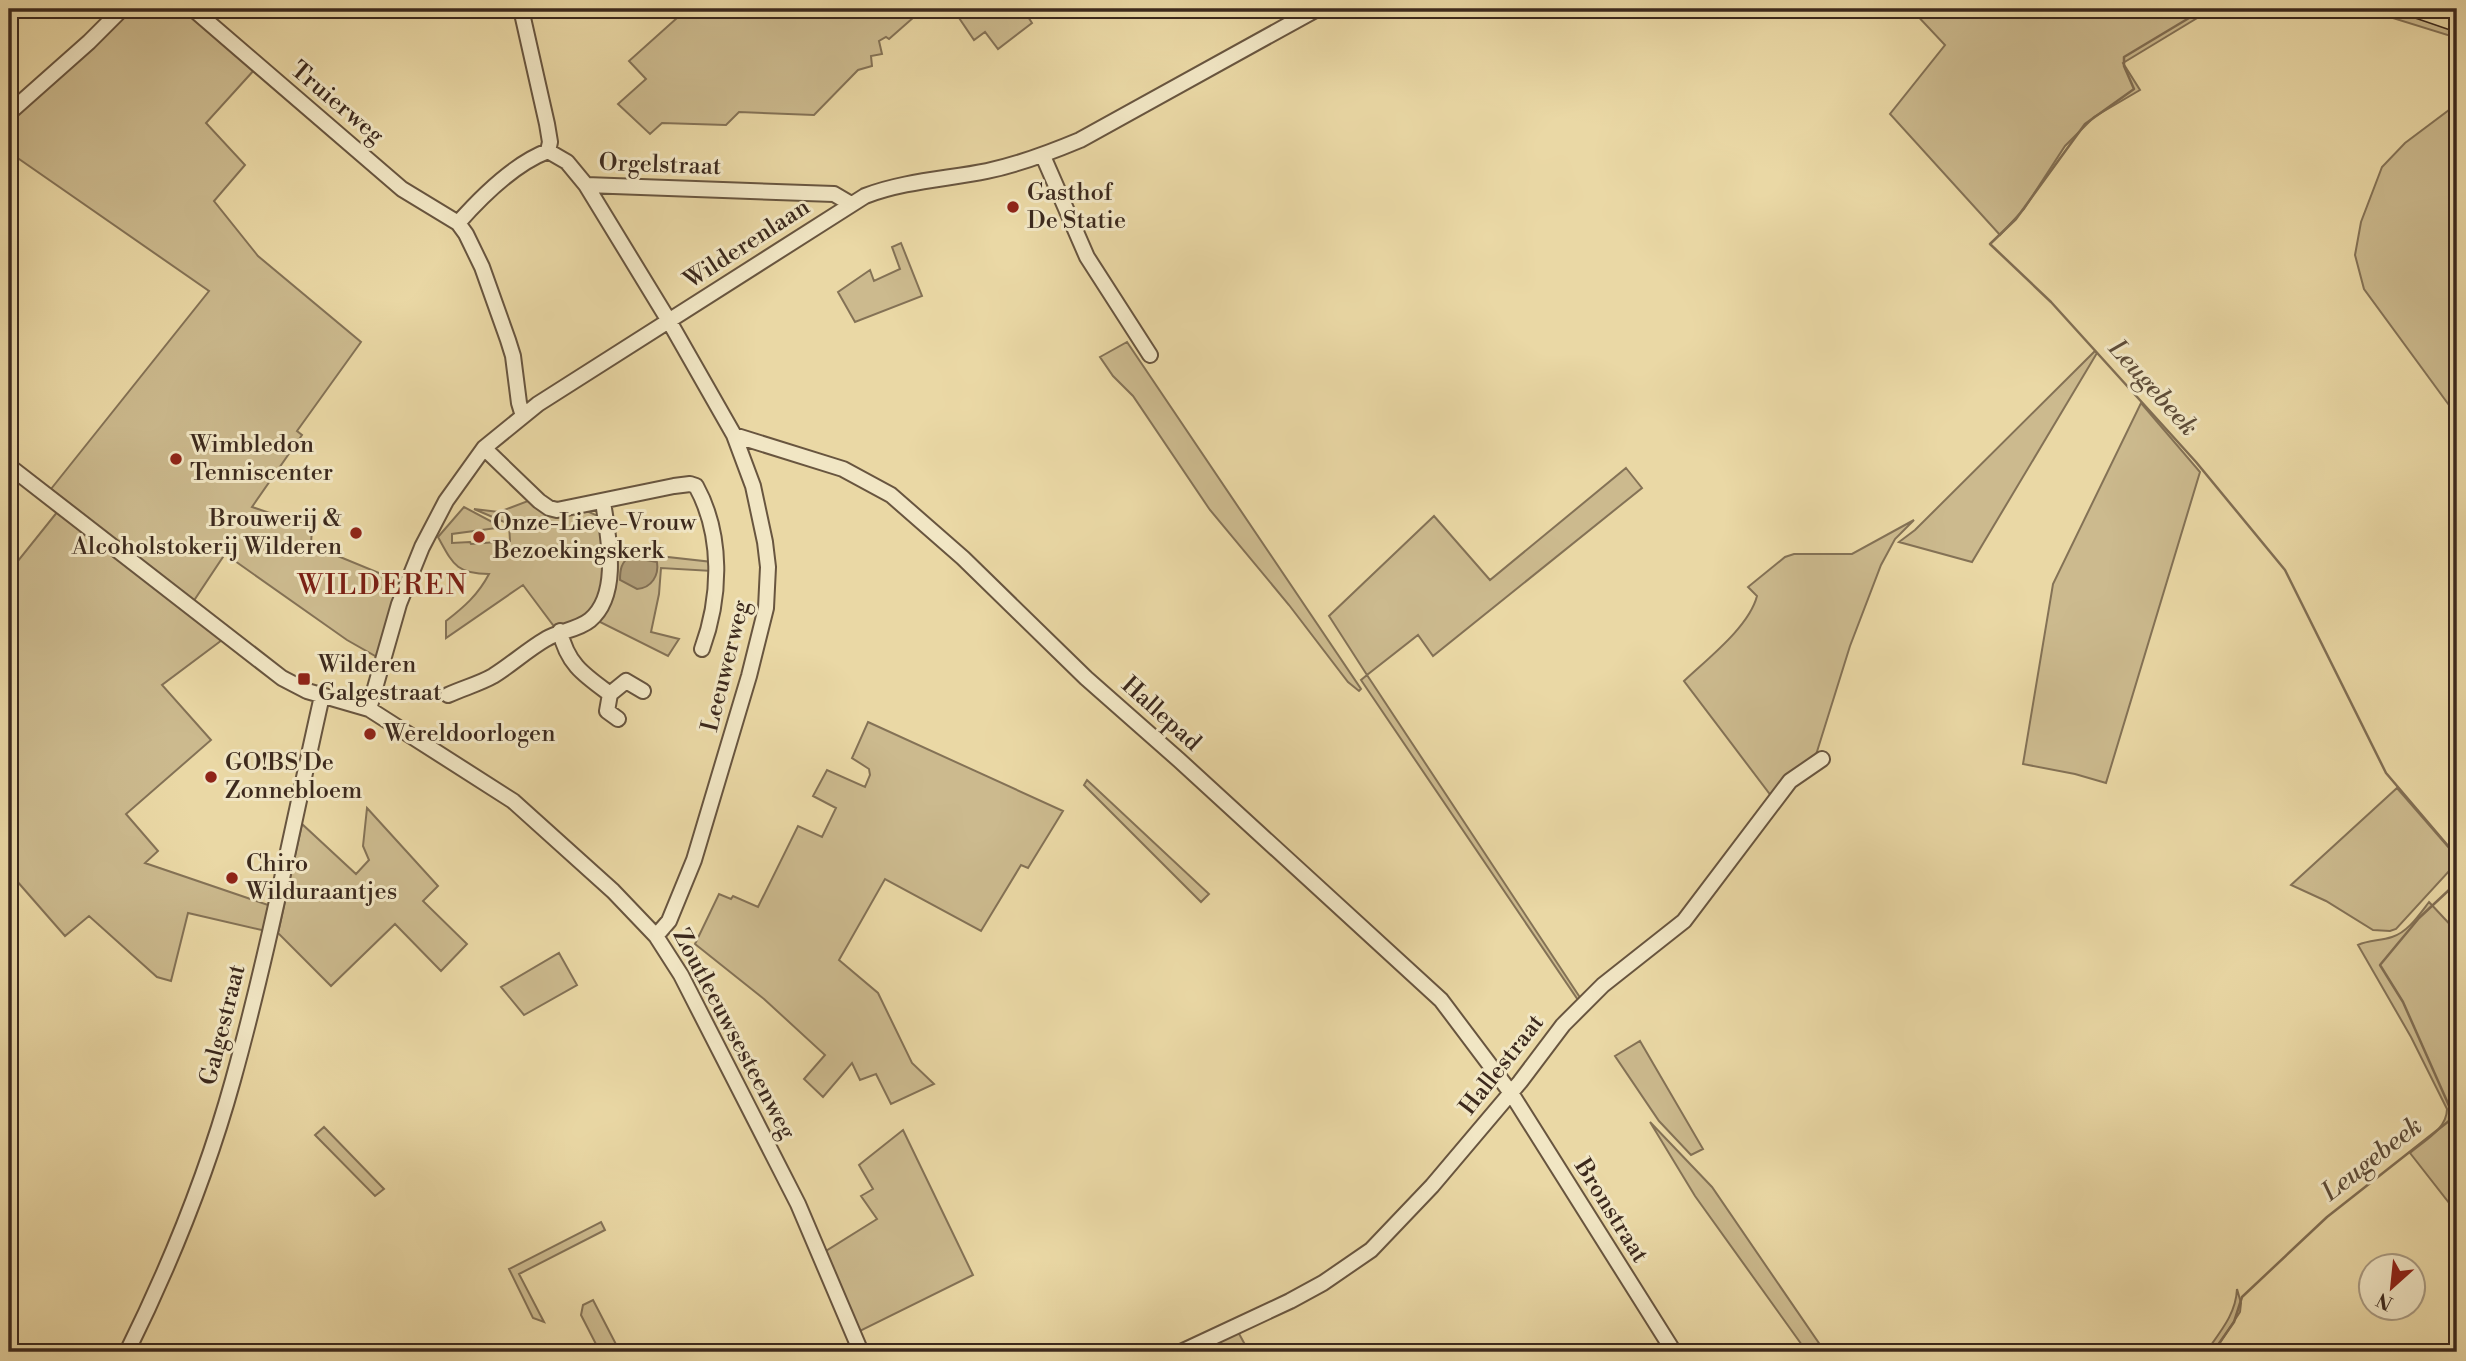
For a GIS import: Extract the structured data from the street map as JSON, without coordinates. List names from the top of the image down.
{
  "streets": {
    "street": [
      "Truierweg",
      "Orgelstraat",
      "Wilderenlaan",
      "Leeuwerweg",
      "Hallepad",
      "Galgestraat",
      "Zoutleeuwsesteenweg",
      "Hallestraat",
      "Bronstraat"
    ]
  },
  "crossings": [
    ["Orgelstraat", "Wilderenlaan"],
    ["Orgelstraat", "Leeuwerweg"],
    ["Wilderenlaan", "Leeuwerweg"],
    ["Wilderenlaan", "Zoutleeuwsesteenweg"],
    ["Leeuwerweg", "Hallepad"],
    ["Leeuwerweg", "Zoutleeuwsesteenweg"],
    ["Hallepad", "Hallestraat"],
    ["Hallepad", "Bronstraat"],
    ["Galgestraat", "Zoutleeuwsesteenweg"],
    ["Hallestraat", "Bronstraat"]
  ],
  "districts": ["WILDEREN"],
  "water": ["Leugebeek"],
  "places": {
    "other": [
      "Gasthof De Statie",
      "Wimbledon Tenniscenter",
      "Brouwerij & Alcoholstokerij Wilderen",
      "Onze-Lieve-Vrouw Bezoekingskerk",
      "Wereldoorlogen",
      "GO!BS De Zonnebloem",
      "Chiro Wilduraantjes"
    ],
    "transit": ["Wilderen Galgestraat"]
  },
  "north": "bottom left"
}
